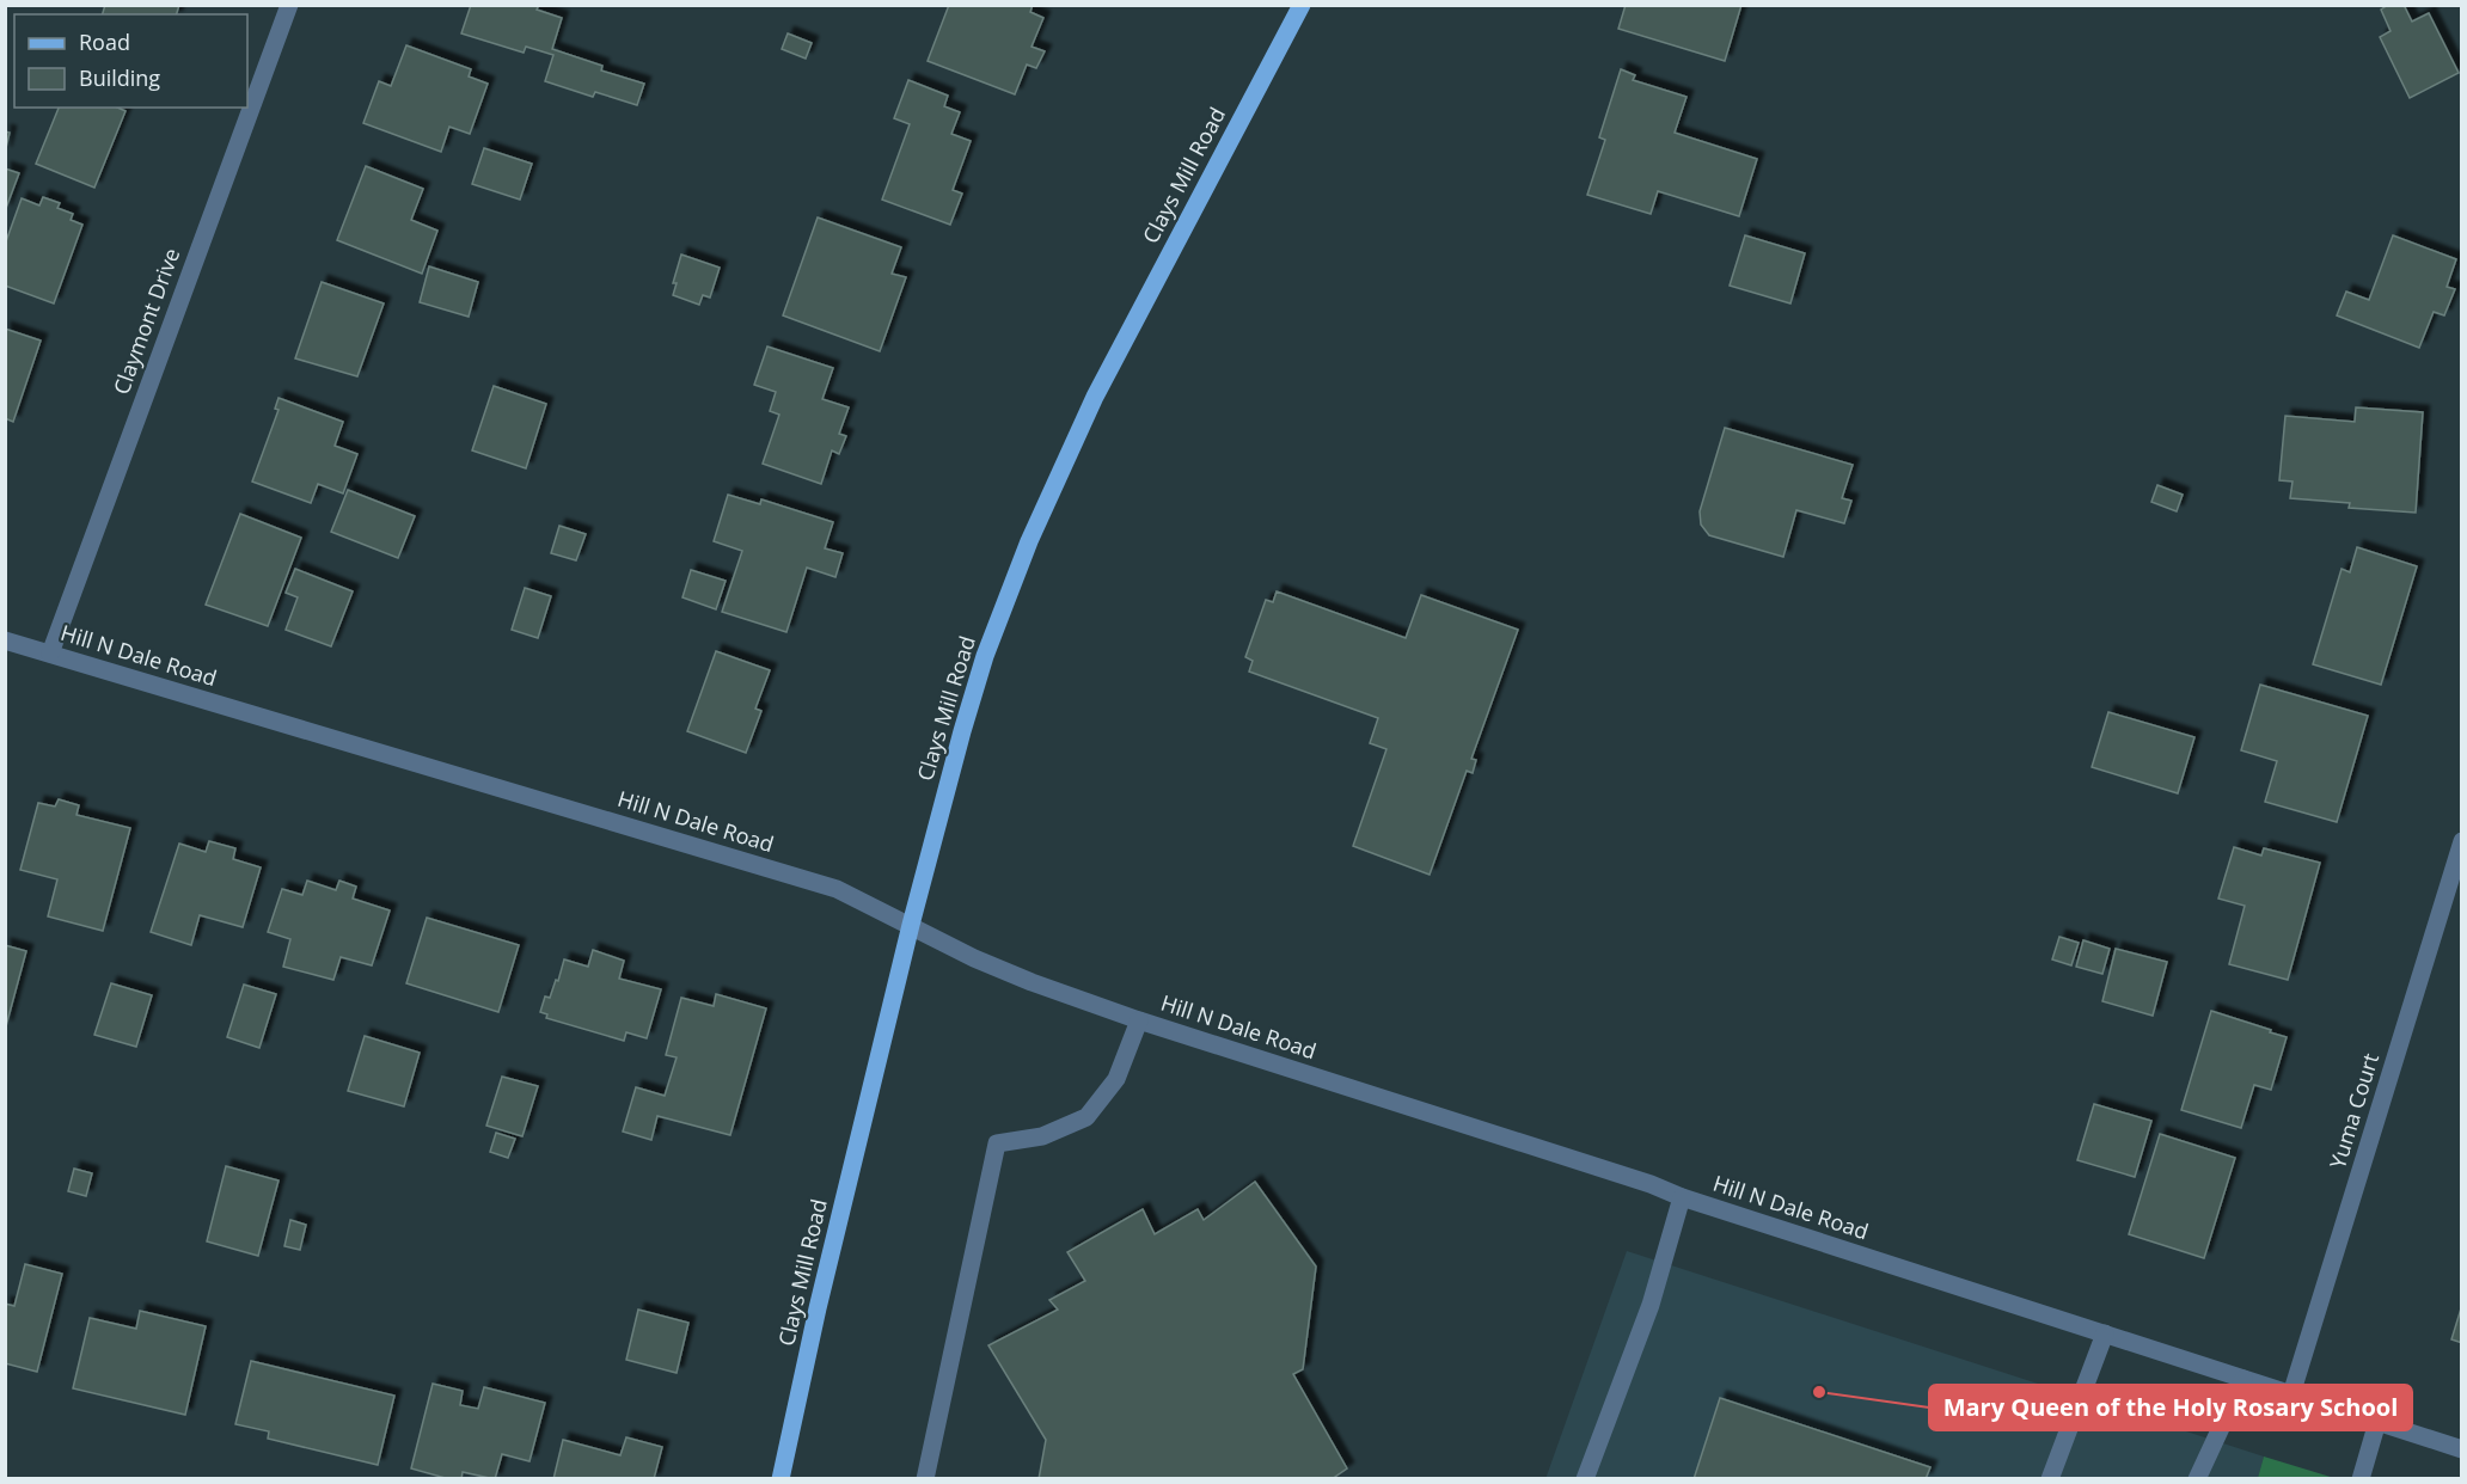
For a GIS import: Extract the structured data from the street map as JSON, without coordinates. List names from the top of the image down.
{
  "streets": {
    "main road": ["Clays Mill Road"],
    "street": ["Claymont Drive", "Hill N Dale Road", "Yuma Court"]
  },
  "crossings": [
    ["Clays Mill Road", "Hill N Dale Road"],
    ["Claymont Drive", "Hill N Dale Road"],
    ["Hill N Dale Road", "Yuma Court"]
  ],
  "places": ["Mary Queen of the Holy Rosary School"],
  "legend": ["Road", "Building"]
}
